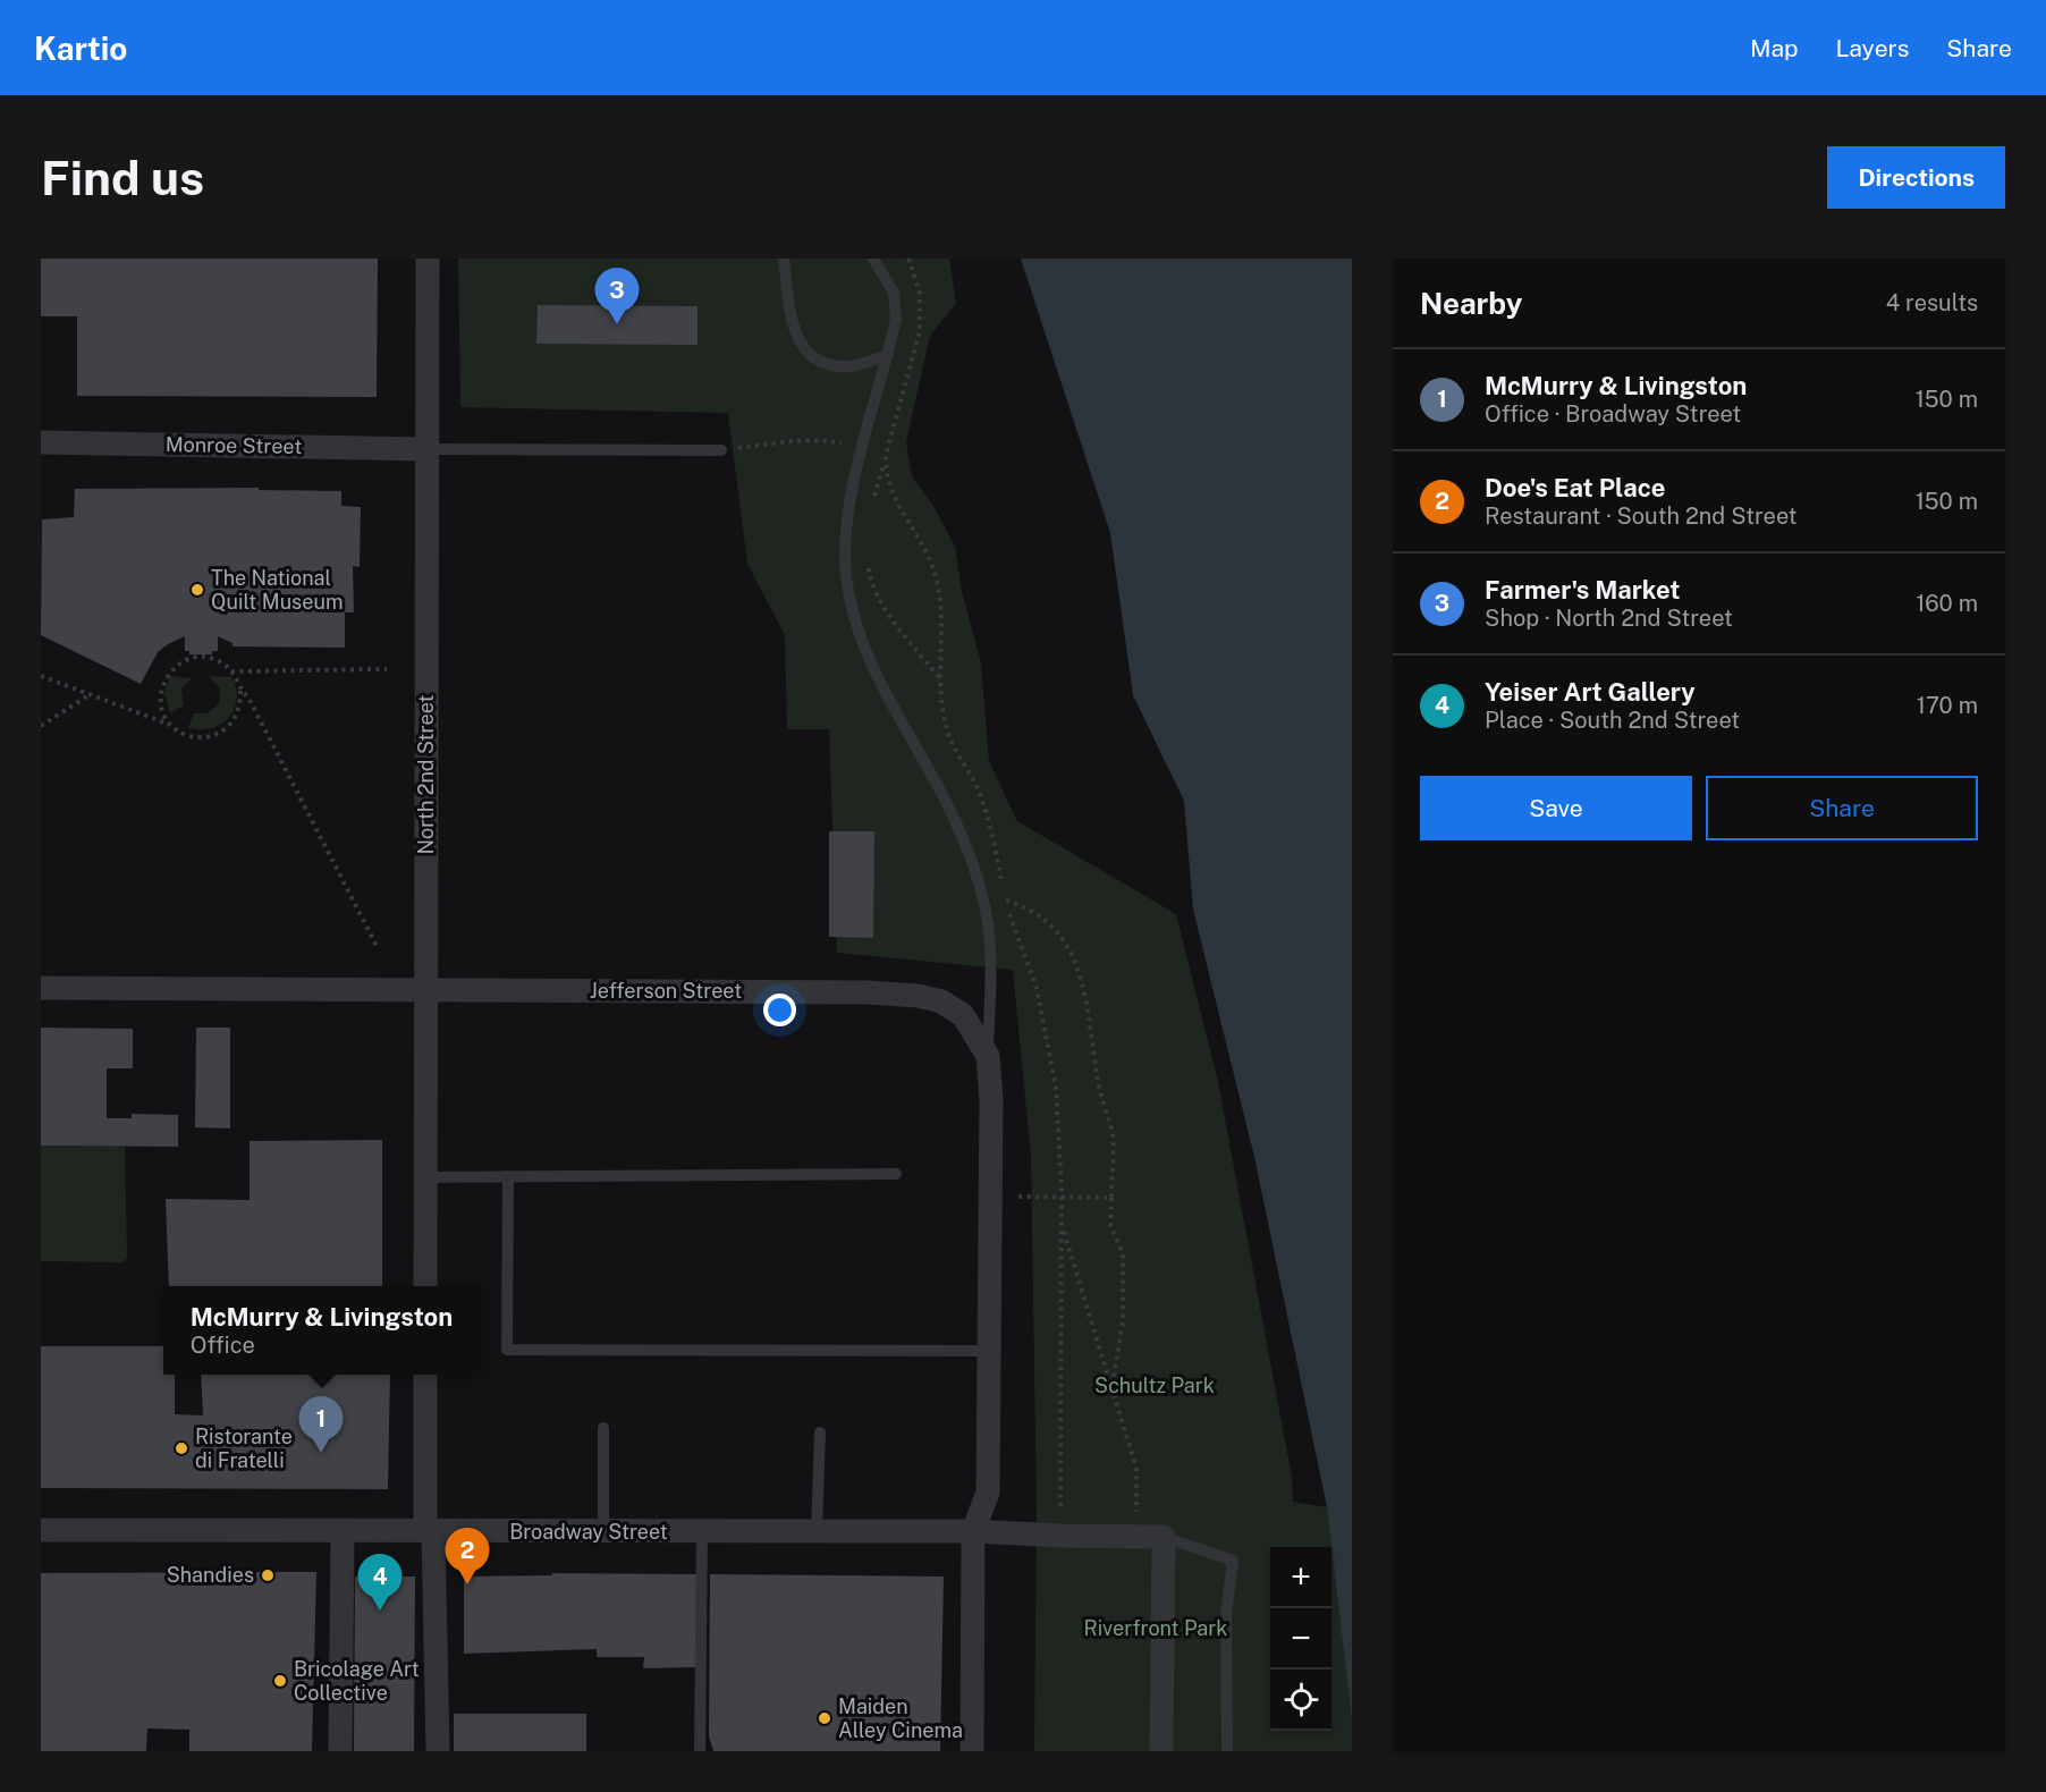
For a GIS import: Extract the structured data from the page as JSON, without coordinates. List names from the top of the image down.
{
  "streets": {
    "street": [
      "Monroe Street",
      "North 2nd Street",
      "Jefferson Street",
      "Broadway Street"
    ]
  },
  "crossings": [
    ["Monroe Street", "North 2nd Street"],
    ["North 2nd Street", "Jefferson Street"],
    ["Jefferson Street", "Broadway Street"]
  ],
  "parks": ["Schultz Park", "Riverfront Park"],
  "places": [
    "The National Quilt Museum",
    "Ristorante di Fratelli",
    "Shandies",
    "Bricolage Art Collective",
    "Maiden Alley Cinema"
  ],
  "page": {
    "header": "Kartio",
    "nav": ["Map", "Layers", "Share"],
    "buttons": [
      "Directions",
      ["Save", "Share"]
    ],
    "title": "Find us",
    "heading": ["Nearby", "4 results"],
    "pins": [
      "3",
      "1",
      "2",
      "4"
    ],
    "list": [
      {
        "mark": "1",
        "name": "McMurry & Livingston",
        "note": "Office · Broadway Street",
        "value": "150 m"
      },
      {
        "mark": "2",
        "name": "Doe's Eat Place",
        "note": "Restaurant · South 2nd Street",
        "value": "150 m"
      },
      {
        "mark": "3",
        "name": "Farmer's Market",
        "note": "Shop · North 2nd Street",
        "value": "160 m"
      },
      {
        "mark": "4",
        "name": "Yeiser Art Gallery",
        "note": "Place · South 2nd Street",
        "value": "170 m"
      }
    ],
    "popup": ["McMurry & Livingston", "Office"],
    "map_buttons": ["+", "−"]
  }
}
